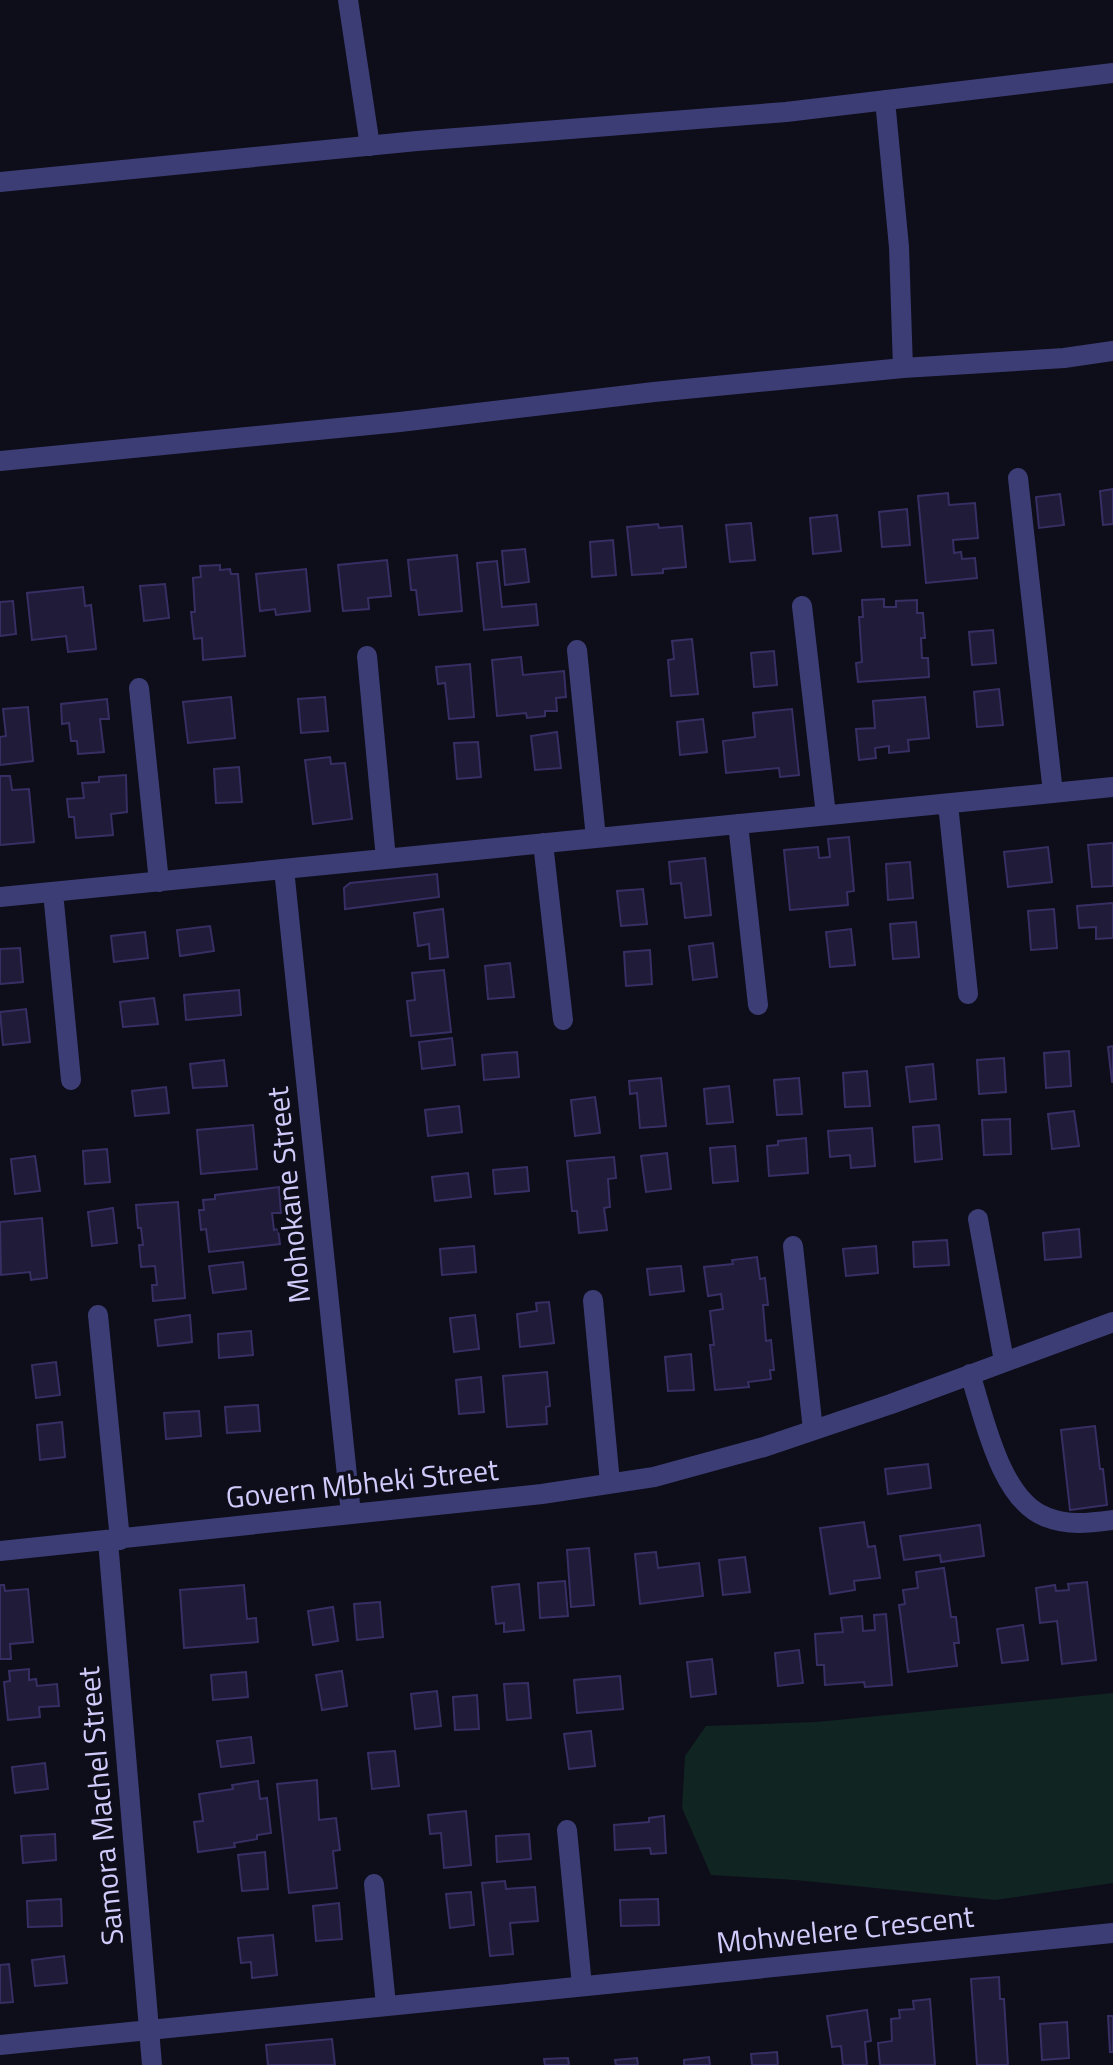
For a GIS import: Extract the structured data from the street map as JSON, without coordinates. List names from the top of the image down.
{
  "streets": {
    "street": [
      "Mohokane Street",
      "Govern Mbheki Street",
      "Samora Machel Street",
      "Mohwelere Crescent"
    ]
  },
  "crossings": [
    ["Mohokane Street", "Govern Mbheki Street"],
    ["Govern Mbheki Street", "Samora Machel Street"],
    ["Samora Machel Street", "Mohwelere Crescent"]
  ]
}
